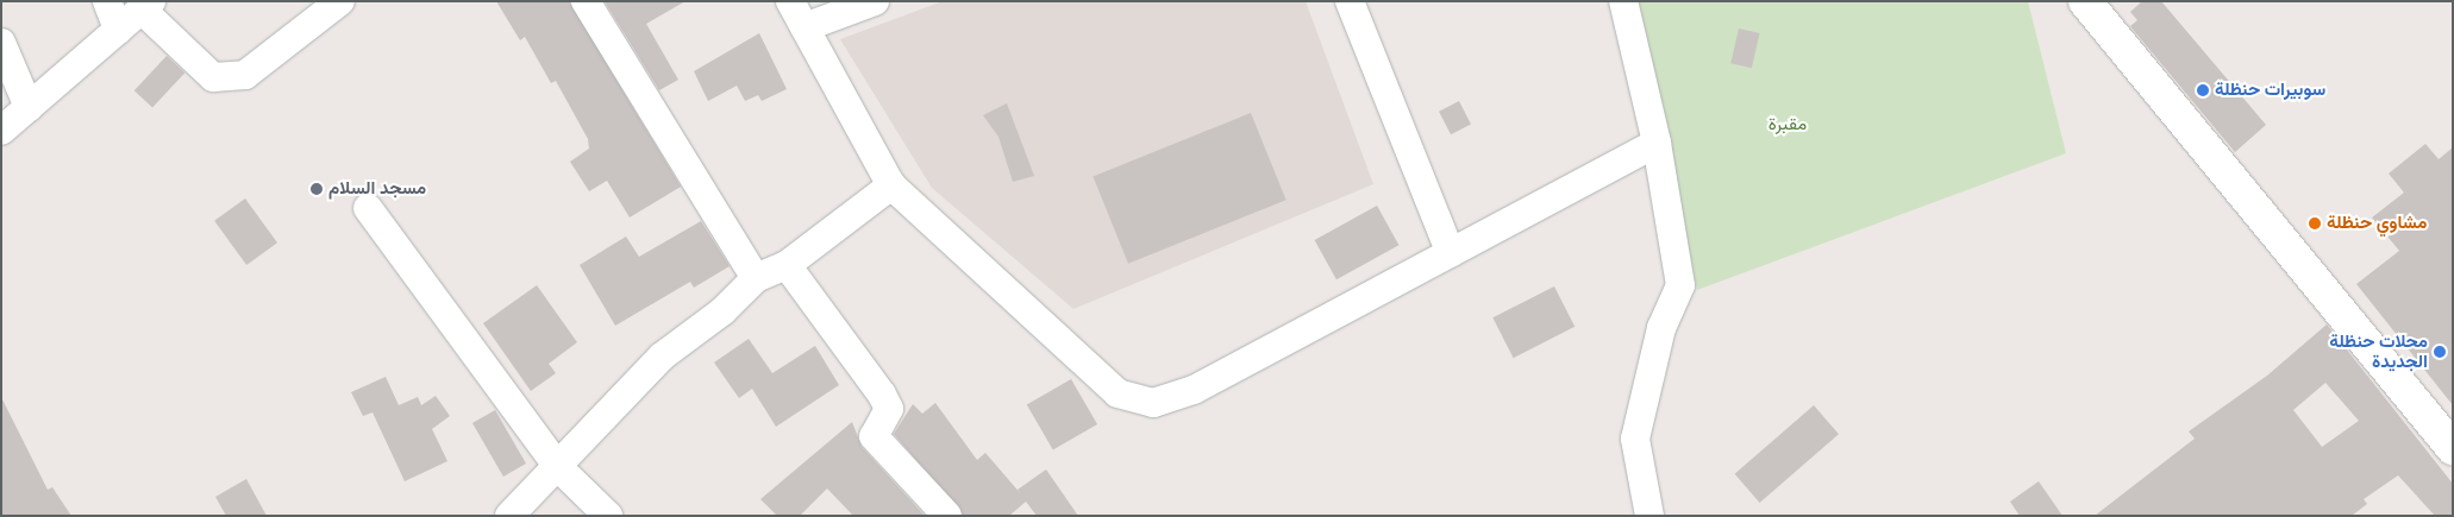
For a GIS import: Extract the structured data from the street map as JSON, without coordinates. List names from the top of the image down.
{
  "parks": ["مقبرة"],
  "places": [
    "سوبيرات حنظلة",
    "مسجد السلام",
    "مشاوي حنظلة",
    "محلات حنظلة الجديدة"
  ]
}
